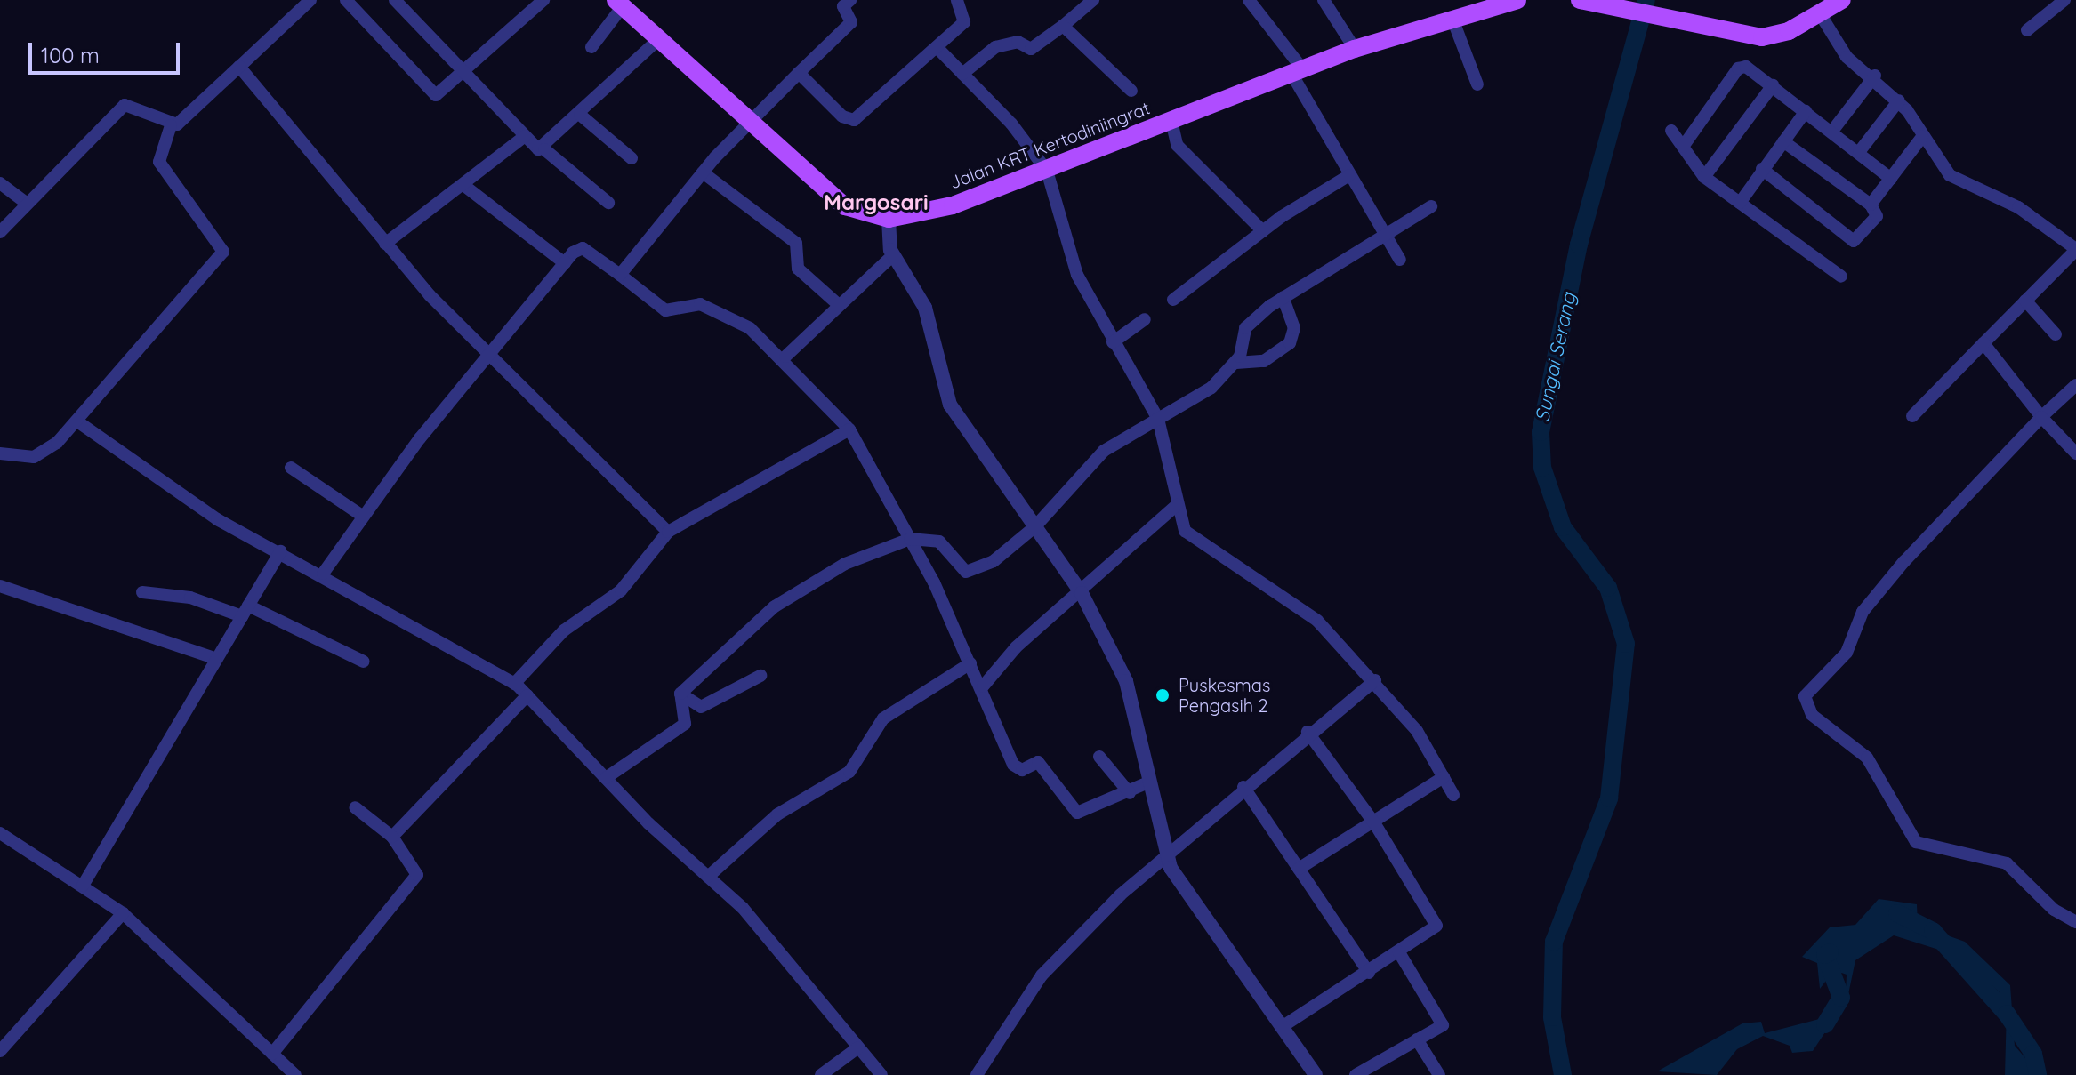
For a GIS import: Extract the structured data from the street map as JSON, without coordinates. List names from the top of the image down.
{
  "streets": {
    "main road": ["Jalan KRT Kertodiniingrat"]
  },
  "districts": ["Margosari"],
  "water": ["Sungai Serang"],
  "places": ["Puskesmas Pengasih 2"],
  "scale_bar": "100 m"
}
